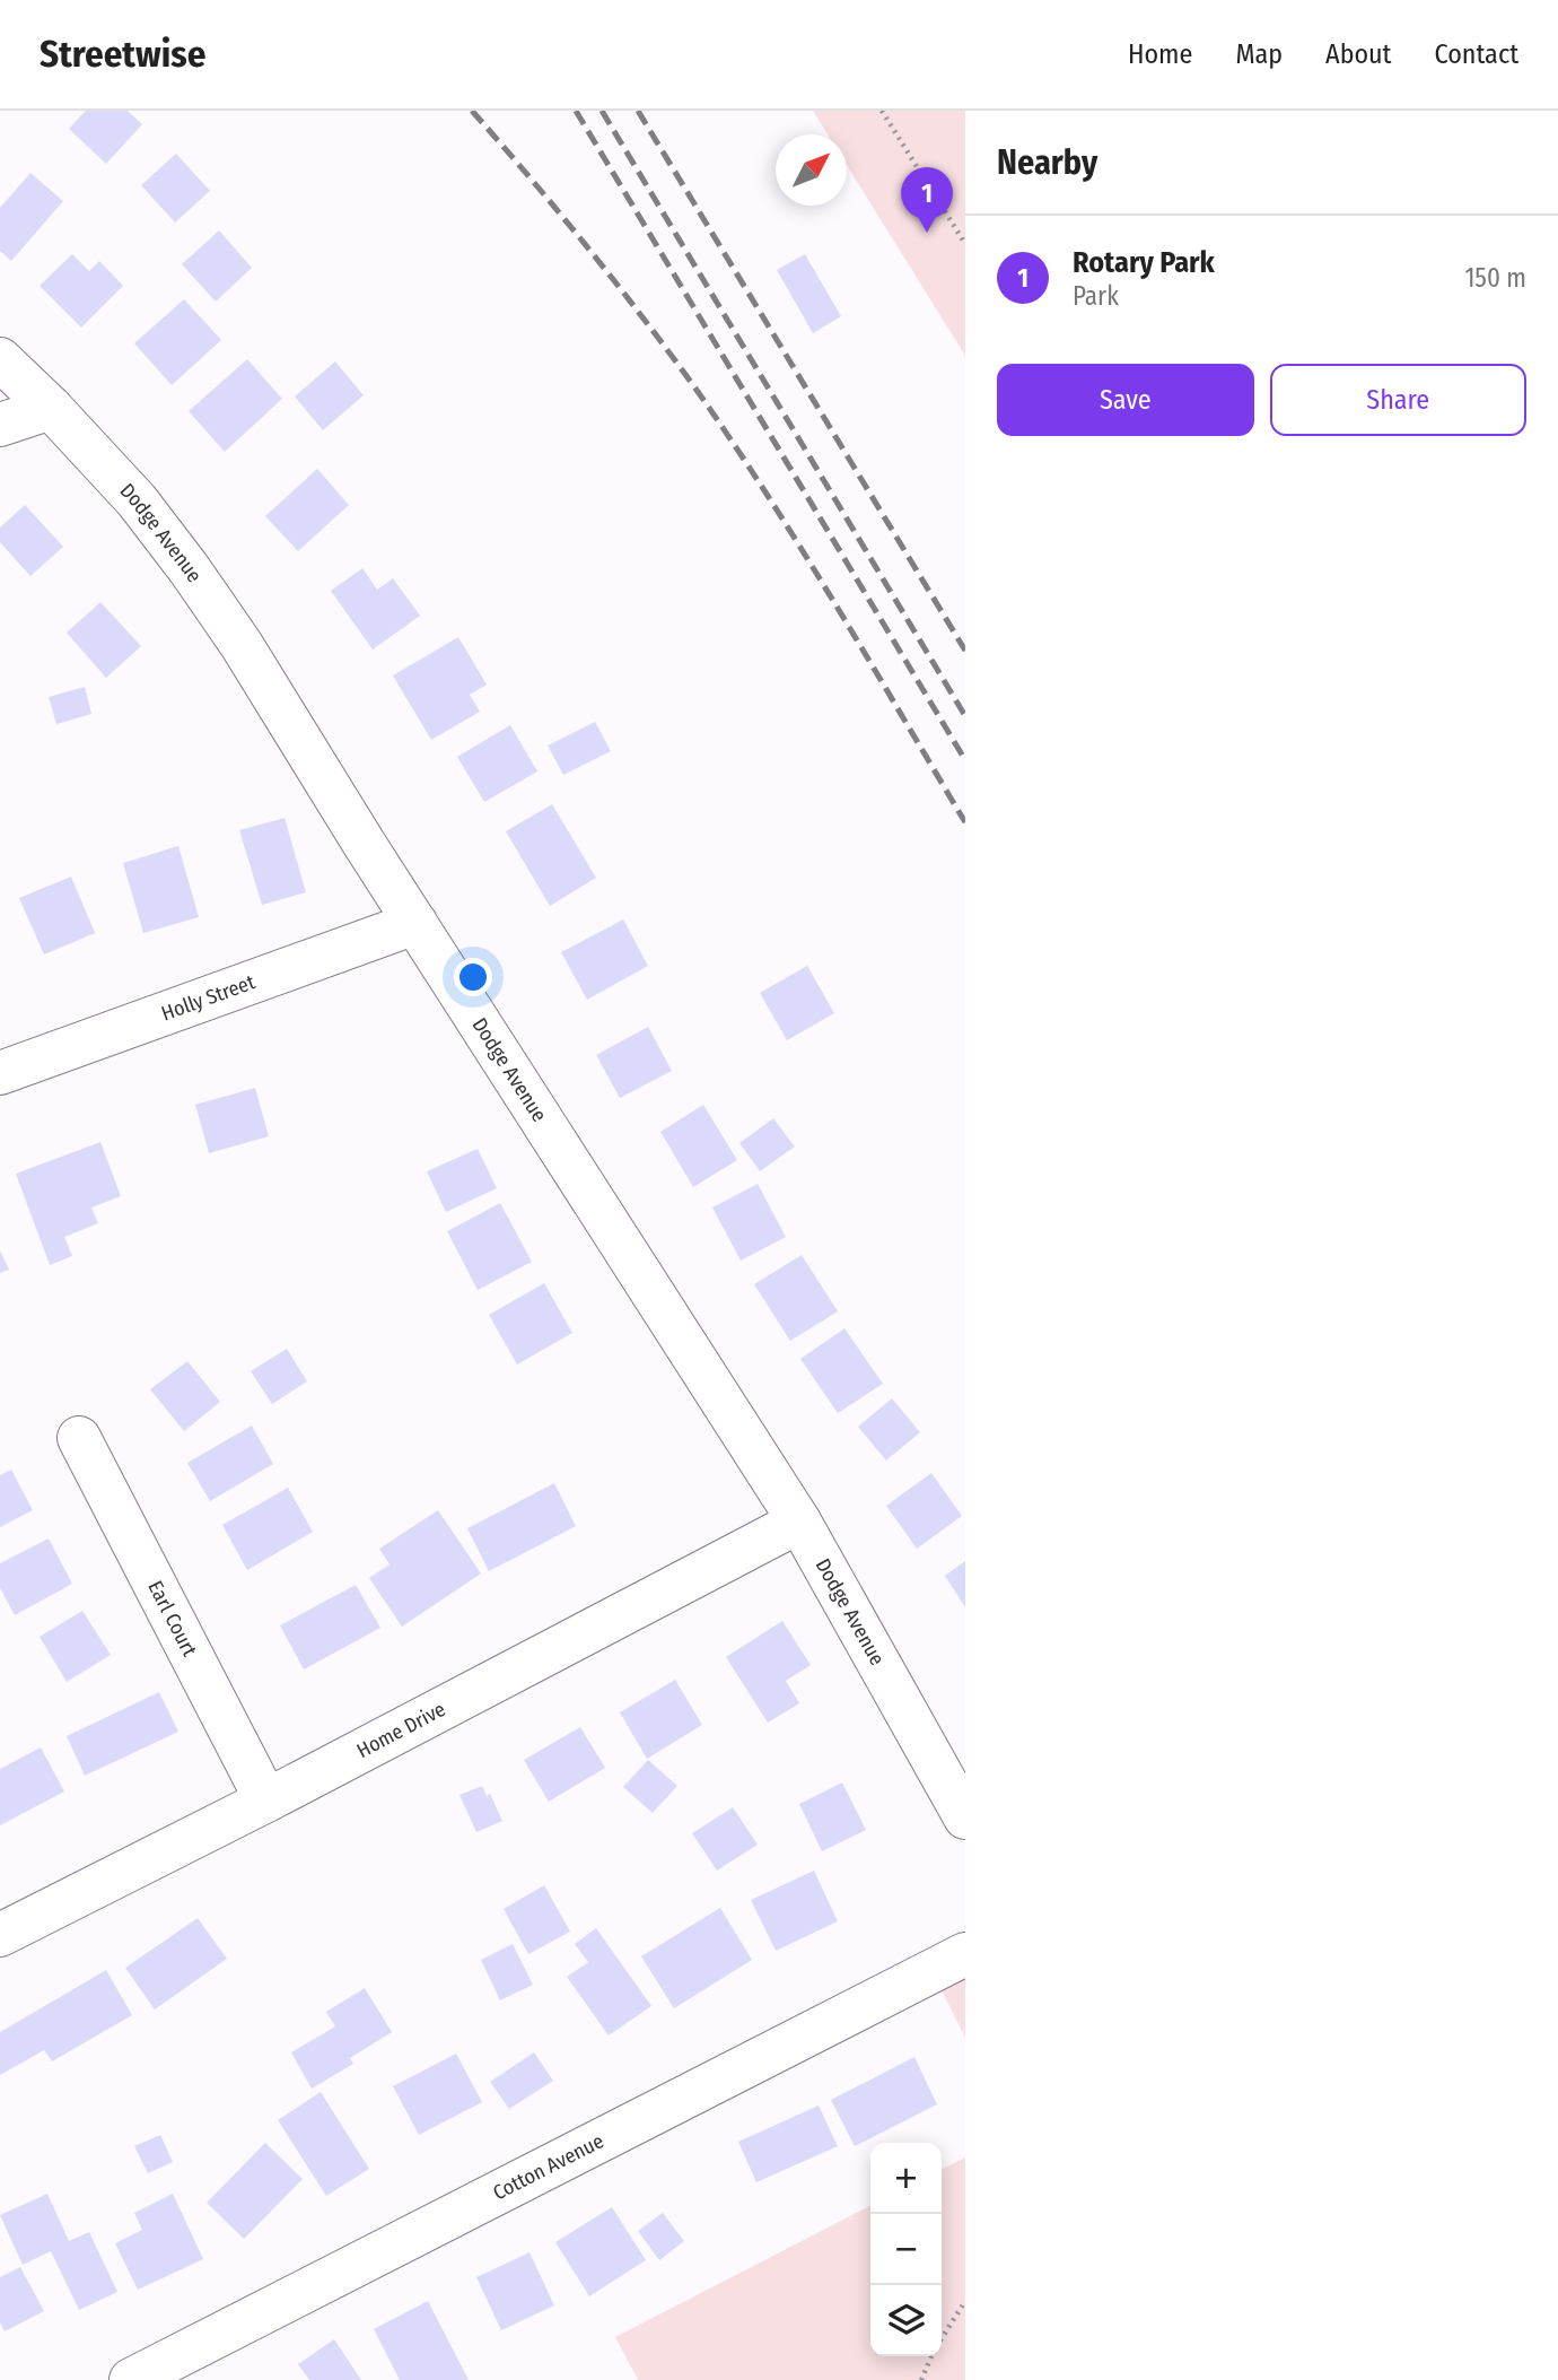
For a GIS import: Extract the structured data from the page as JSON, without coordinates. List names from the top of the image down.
{
  "streets": {
    "street": [
      "Dodge Avenue",
      "Holly Street",
      "Earl Court",
      "Home Drive",
      "Cotton Avenue"
    ]
  },
  "crossings": [
    ["Dodge Avenue", "Holly Street"],
    ["Dodge Avenue", "Home Drive"],
    ["Earl Court", "Home Drive"]
  ],
  "north": "top right",
  "page": {
    "header": "Streetwise",
    "nav": [
      "Home",
      "Map",
      "About",
      "Contact"
    ],
    "heading": "Nearby",
    "pins": "1",
    "list": [
      {
        "mark": "1",
        "name": "Rotary Park",
        "note": "Park",
        "value": "150 m"
      }
    ],
    "buttons": ["Save", "Share"],
    "map_buttons": ["+", "−"]
  }
}
